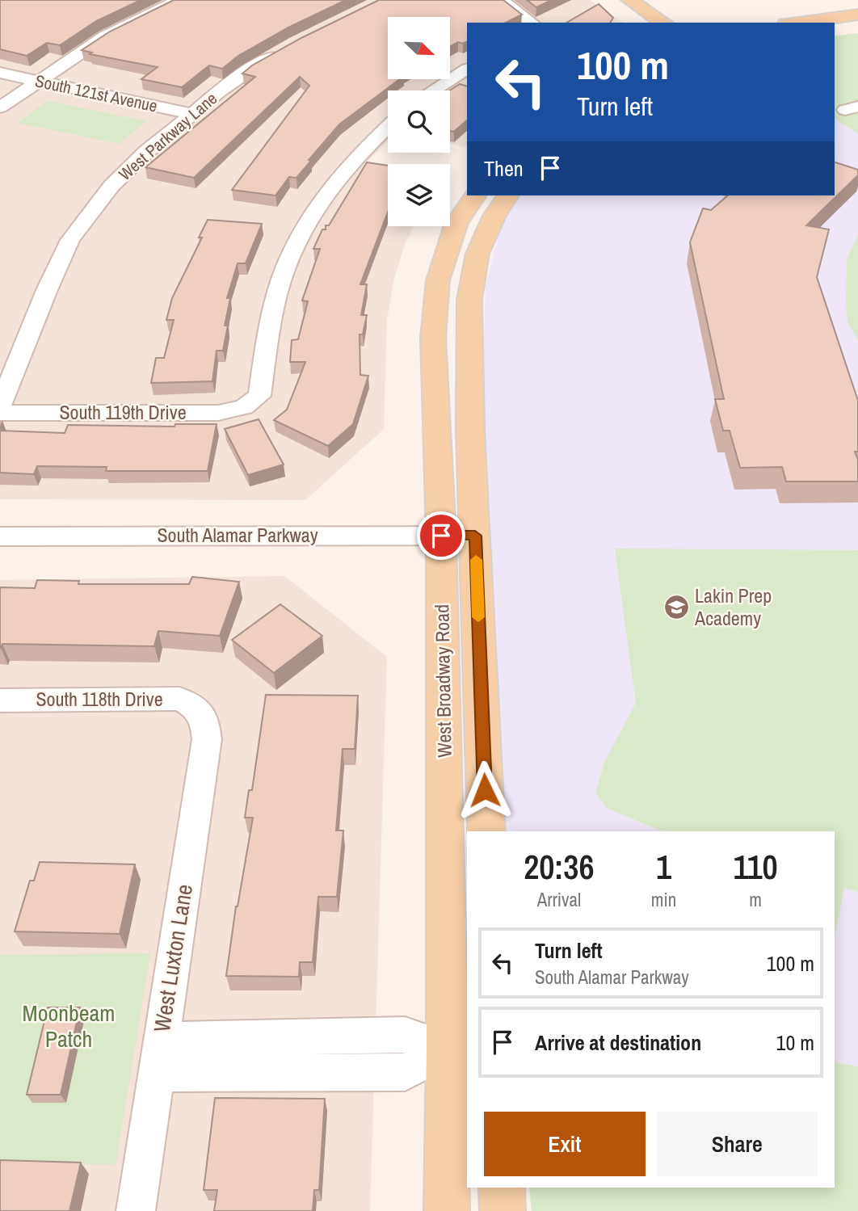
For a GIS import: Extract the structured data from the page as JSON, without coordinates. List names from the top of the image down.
{
  "streets": {
    "main road": ["West Broadway Road"],
    "street": [
      "South 121st Avenue",
      "West Parkway Lane",
      "South 119th Drive",
      "South Alamar Parkway",
      "South 118th Drive",
      "West Luxton Lane"
    ]
  },
  "crossings": [
    ["South 121st Avenue", "West Parkway Lane"],
    ["South Alamar Parkway", "West Broadway Road"],
    ["South 118th Drive", "West Luxton Lane"]
  ],
  "parks": ["Moonbeam Patch"],
  "places": {
    "school or university": ["Lakin Prep Academy"]
  },
  "north": "bottom right",
  "page": {
    "turn": ["100 m", "Turn left"],
    "then": "Then",
    "eta": [
      "20:36",
      "Arrival",
      "1",
      "min",
      "110",
      "m"
    ],
    "list": [
      {
        "name": "Turn left",
        "note": "South Alamar Parkway",
        "value": "100 m"
      },
      {
        "name": "Arrive at destination",
        "value": "10 m"
      }
    ],
    "buttons": ["Exit", "Share"]
  }
}
